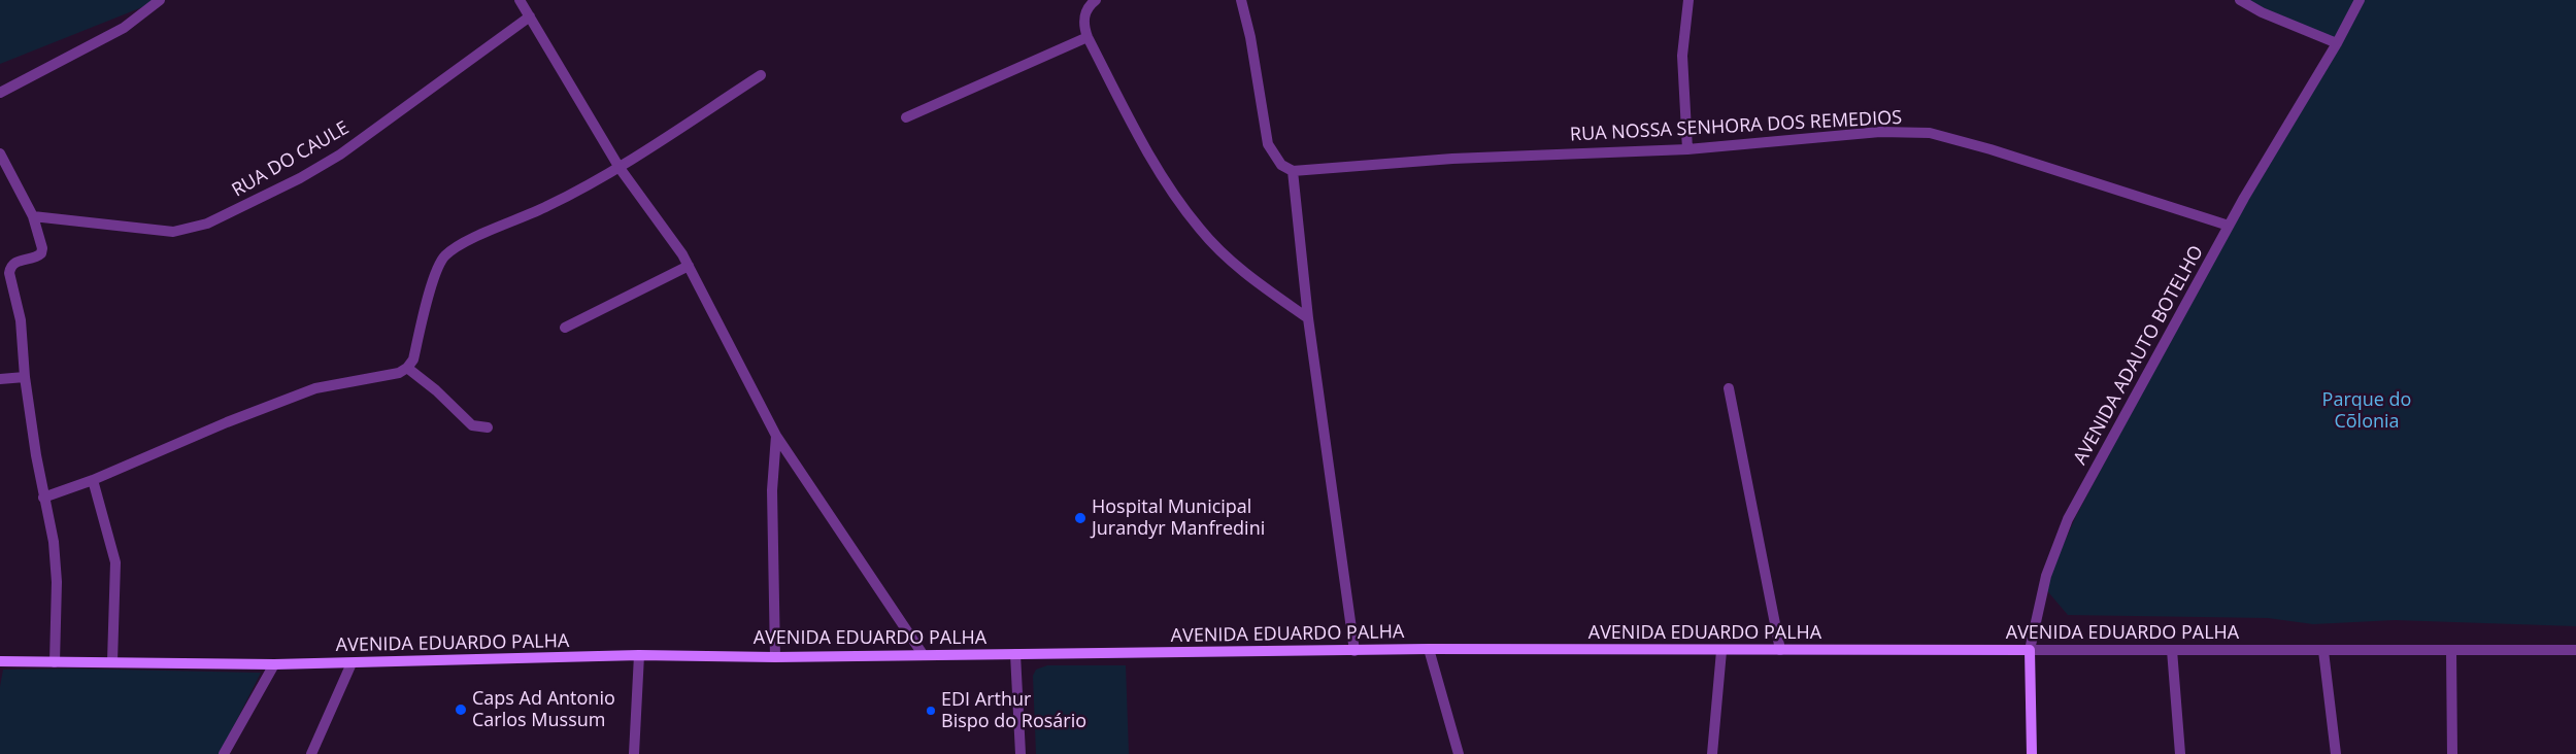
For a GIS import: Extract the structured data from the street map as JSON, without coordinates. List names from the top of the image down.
{
  "streets": {
    "street": [
      "RUA NOSSA SENHORA DOS REMEDIOS",
      "RUA DO CAULE",
      "AVENIDA ADAUTO BOTELHO",
      "AVENIDA EDUARDO PALHA"
    ]
  },
  "crossings": [
    ["RUA NOSSA SENHORA DOS REMEDIOS", "AVENIDA ADAUTO BOTELHO"],
    ["AVENIDA ADAUTO BOTELHO", "AVENIDA EDUARDO PALHA"]
  ],
  "parks": ["Parque do Cõlonia"],
  "places": ["Hospital Municipal Jurandyr Manfredini", "Caps Ad Antonio Carlos Mussum", "EDI Arthur Bispo do Rosário"]
}
